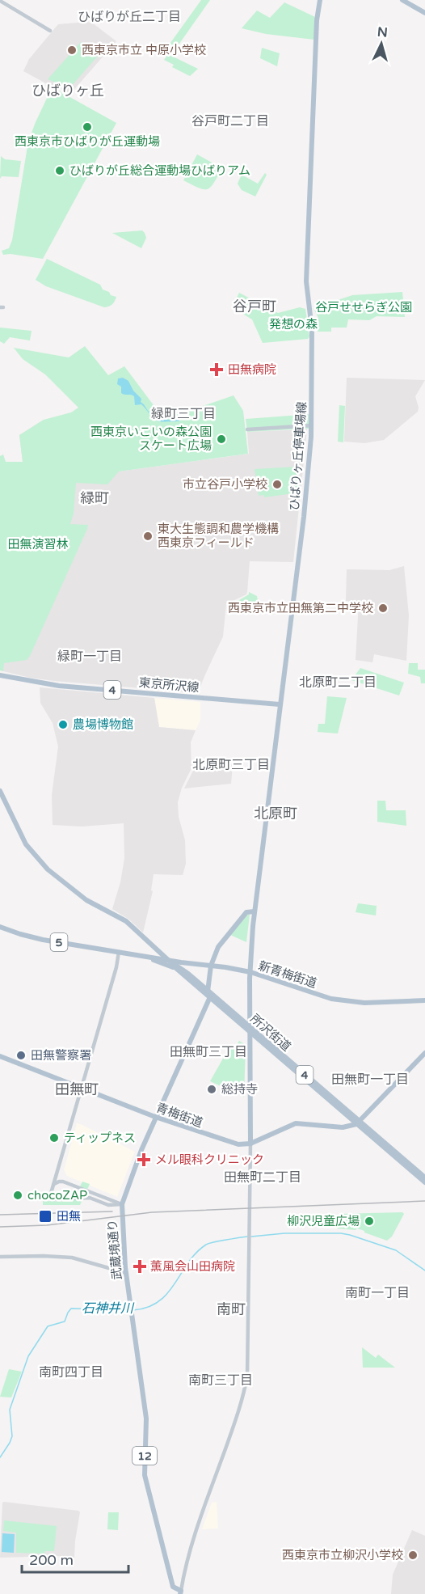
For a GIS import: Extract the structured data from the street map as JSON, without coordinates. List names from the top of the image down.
{
  "streets": {
    "main road": [
      "ひばりヶ丘停車場線",
      "東京所沢線",
      "4",
      "5",
      "新青梅街道",
      "所沢街道",
      "青梅街道",
      "武蔵境通り",
      "12"
    ]
  },
  "crossings": [
    ["ひばりヶ丘停車場線", "東京所沢線"],
    ["ひばりヶ丘停車場線", "新青梅街道"],
    ["ひばりヶ丘停車場線", "所沢街道"],
    ["ひばりヶ丘停車場線", "青梅街道"],
    ["4", "所沢街道"],
    ["4", "青梅街道"],
    ["新青梅街道", "所沢街道"],
    ["所沢街道", "青梅街道"],
    ["所沢街道", "武蔵境通り"],
    ["青梅街道", "武蔵境通り"]
  ],
  "districts": [
    "ひばりが丘二丁目",
    "ひばりヶ丘",
    "谷戸町二丁目",
    "谷戸町",
    "緑町三丁目",
    "緑町",
    "緑町一丁目",
    "北原町二丁目",
    "北原町三丁目",
    "北原町",
    "田無町三丁目",
    "田無町一丁目",
    "田無町",
    "田無町二丁目",
    "南町一丁目",
    "南町",
    "南町四丁目",
    "南町三丁目"
  ],
  "water": ["石神井川"],
  "parks": ["谷戸せせらぎ公園", "発想の森", "田無演習林"],
  "places": {
    "other": [
      "西東京市立 中原小学校",
      "西東京市ひばりが丘運動場",
      "ひばりが丘総合運動場ひばりアム",
      "西東京いこいの森公園 スケート広場",
      "市立谷戸小学校",
      "東大生態調和農学機構 西東京フィールド",
      "西東京市立田無第二中学校",
      "農場博物館",
      "田無警察署",
      "総持寺",
      "ティップネス",
      "chocoZAP",
      "柳沢児童広場",
      "西東京市立柳沢小学校"
    ],
    "health": ["田無病院", "メル眼科クリニック", "薫風会山田病院"],
    "transit": ["田無"]
  },
  "scale_bar": "200 m",
  "north": "top"
}
